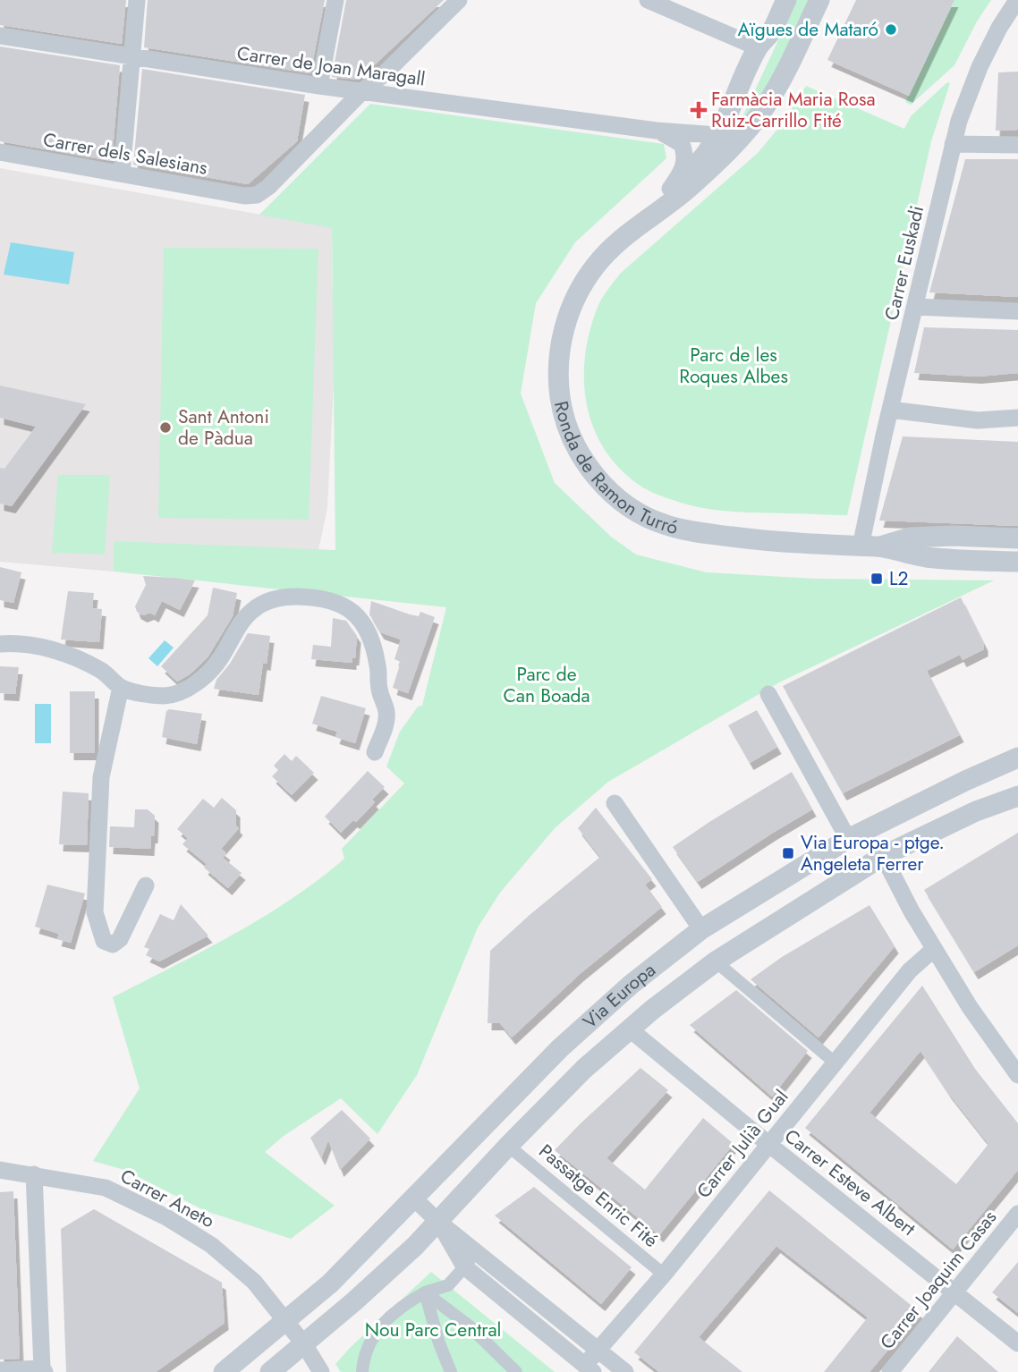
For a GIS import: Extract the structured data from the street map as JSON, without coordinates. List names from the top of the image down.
{
  "streets": {
    "street": [
      "Carrer de Joan Maragall",
      "Carrer dels Salesians",
      "Carrer Euskadi",
      "Ronda de Ramon Turró",
      "Via Europa",
      "Carrer Julià Gual",
      "Carrer Esteve Albert",
      "Passatge Enric Fité",
      "Carrer Aneto",
      "Carrer Joaquim Casas"
    ]
  },
  "crossings": [
    ["Carrer de Joan Maragall", "Carrer dels Salesians"],
    ["Carrer Euskadi", "Ronda de Ramon Turró"],
    ["Via Europa", "Carrer Esteve Albert"],
    ["Via Europa", "Passatge Enric Fité"],
    ["Via Europa", "Carrer Aneto"],
    ["Carrer Julià Gual", "Carrer Esteve Albert"],
    ["Carrer Julià Gual", "Passatge Enric Fité"],
    ["Carrer Esteve Albert", "Carrer Joaquim Casas"]
  ],
  "parks": ["Parc de les Roques Albes", "Parc de Can Boada", "Nou Parc Central"],
  "places": {
    "other": ["Aïgues de Mataró", "Sant Antoni de Pàdua"],
    "health": ["Farmàcia Maria Rosa Ruiz-Carrillo Fité"],
    "transit": ["L2", "Via Europa - ptge. Angeleta Ferrer"]
  }
}
